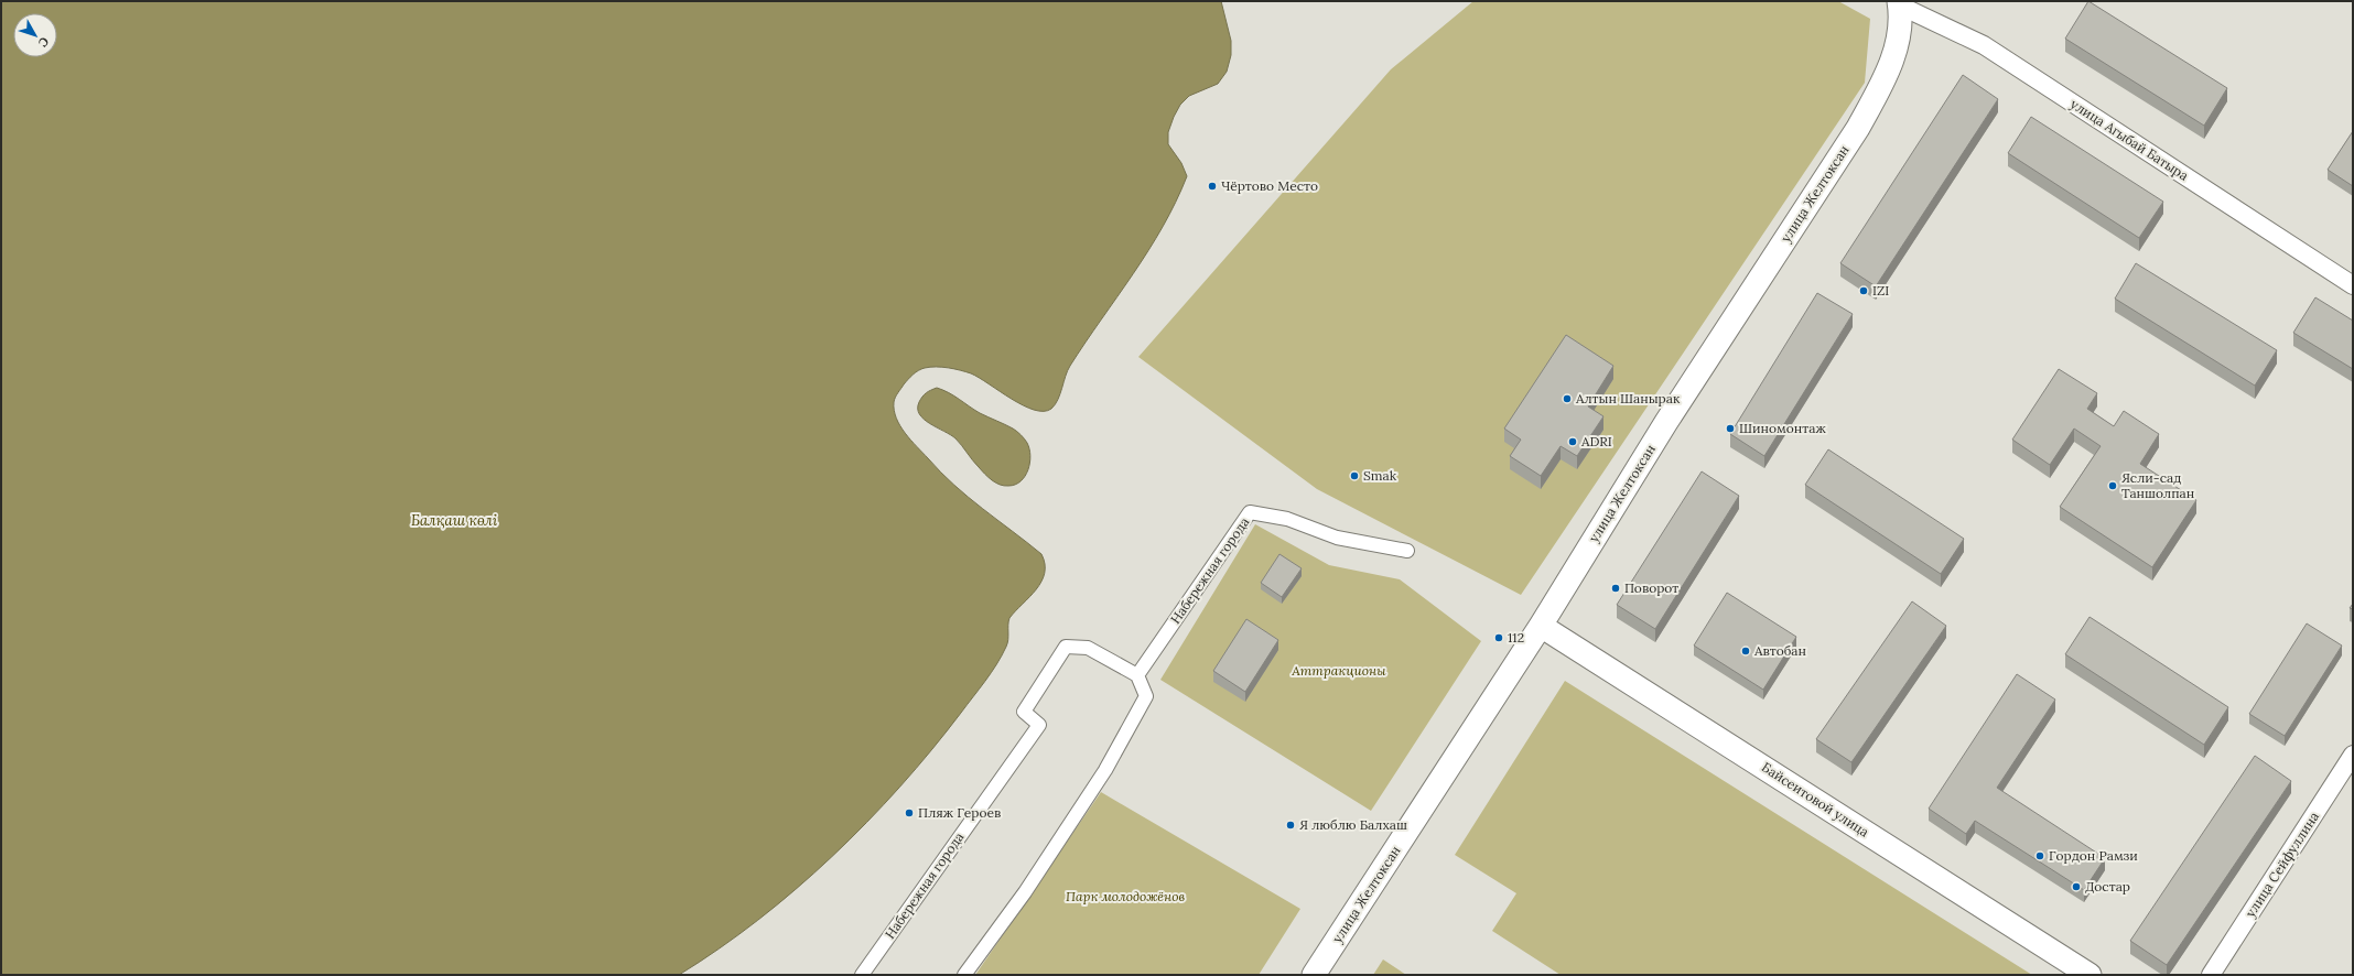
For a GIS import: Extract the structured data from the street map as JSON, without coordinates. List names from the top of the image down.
{
  "streets": {
    "street": [
      "улица Агыбай Батыра",
      "улица Желтоксан",
      "Набережная города",
      "Байсеитовой улица",
      "улица Сейфуллина"
    ]
  },
  "crossings": [
    ["улица Агыбай Батыра", "улица Желтоксан"],
    ["улица Желтоксан", "Байсеитовой улица"]
  ],
  "water": ["Балқаш көлі"],
  "parks": ["Аттракционы", "Парк молодожёнов"],
  "places": [
    "Чёртово Место",
    "IZI",
    "Алтын Шанырак",
    "Шиномонтаж",
    "ADRI",
    "Smak",
    "Ясли-сад Таншолпан",
    "Поворот",
    "112",
    "Автобан",
    "Пляж Героев",
    "Я люблю Балхаш",
    "Гордон Рамзи",
    "Достар"
  ],
  "north": "bottom right"
}
